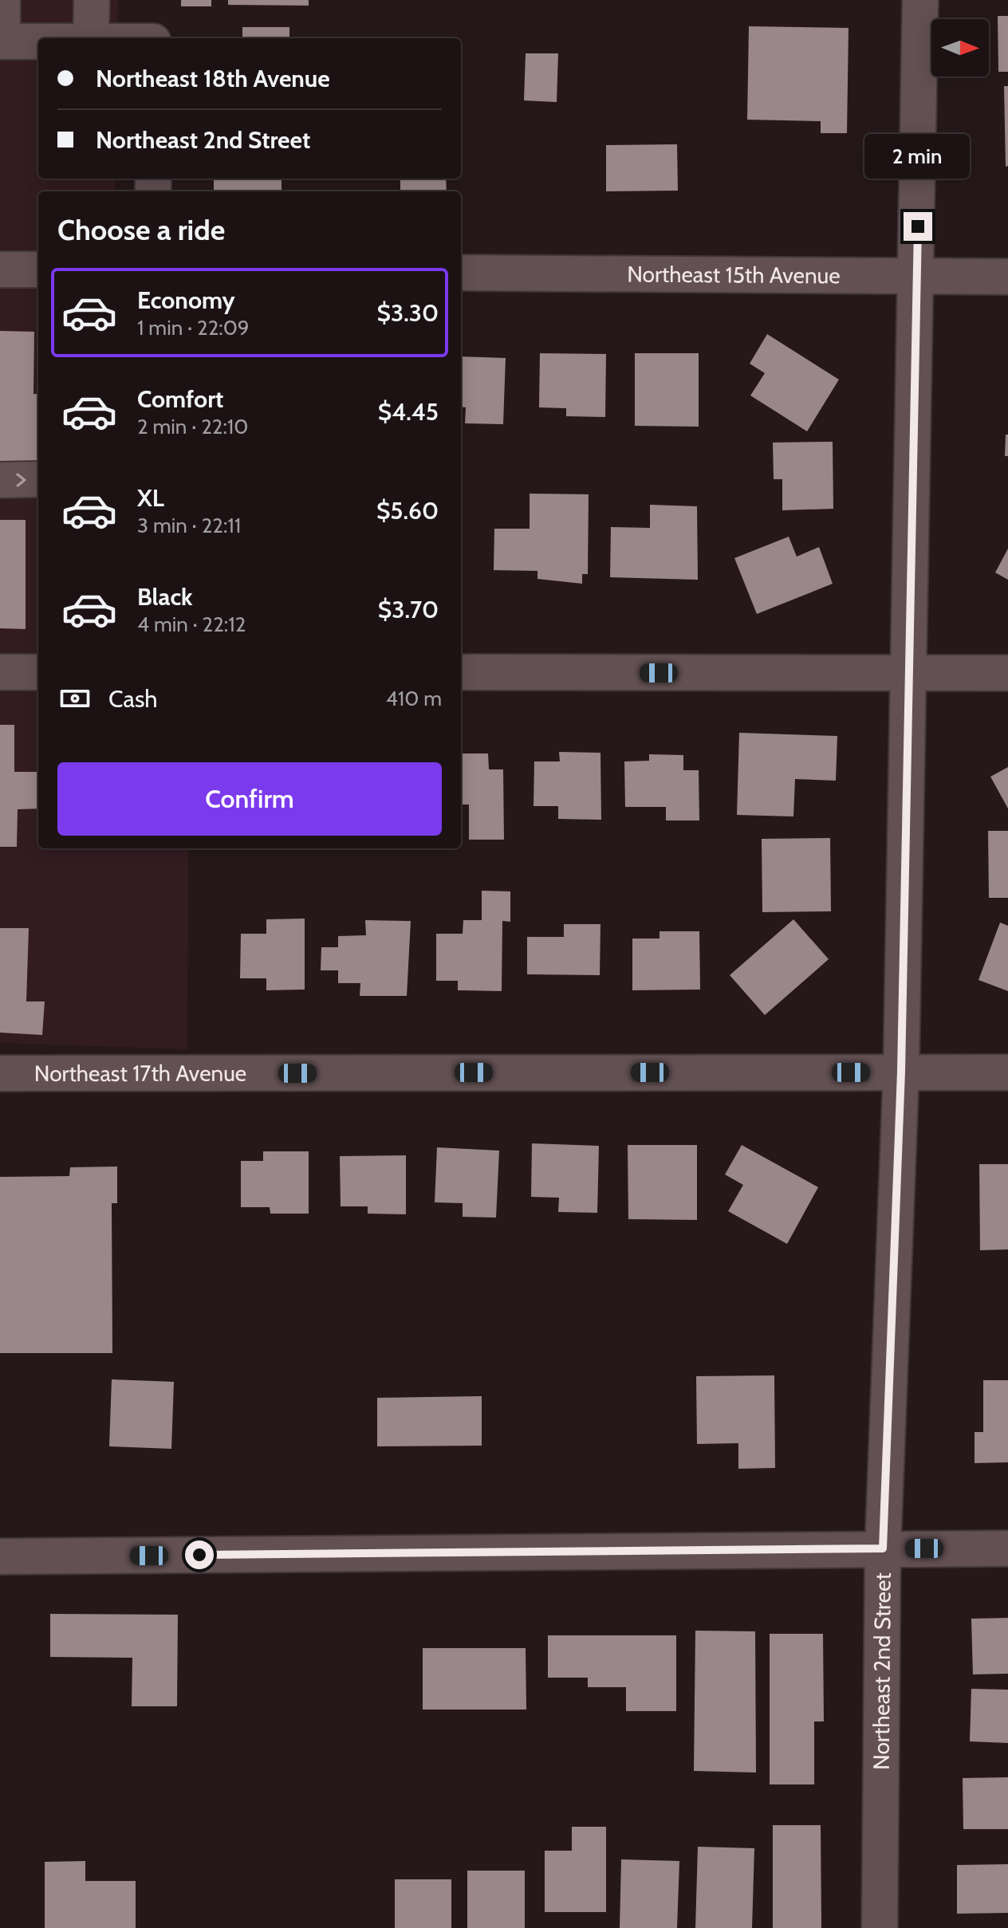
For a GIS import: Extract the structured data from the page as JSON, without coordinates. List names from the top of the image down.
{
  "streets": {
    "street": ["Northeast 15th Avenue", "Northeast 17th Avenue", "Northeast 2nd Street"]
  },
  "crossings": [
    ["Northeast 15th Avenue", "Northeast 2nd Street"],
    ["Northeast 17th Avenue", "Northeast 2nd Street"]
  ],
  "north": "right",
  "page": {
    "banner": ["Northeast 18th Avenue", "Northeast 2nd Street"],
    "bubble": "2 min",
    "heading": "Choose a ride",
    "list": [
      {
        "name": "Economy",
        "note": "1 min · 22:09",
        "value": "$3.30"
      },
      {
        "name": "Comfort",
        "note": "2 min · 22:10",
        "value": "$4.45"
      },
      {
        "name": "XL",
        "note": "3 min · 22:11",
        "value": "$5.60"
      },
      {
        "name": "Black",
        "note": "4 min · 22:12",
        "value": "$3.70"
      }
    ],
    "pay": ["Cash", "410 m"],
    "buttons": "Confirm"
  }
}
